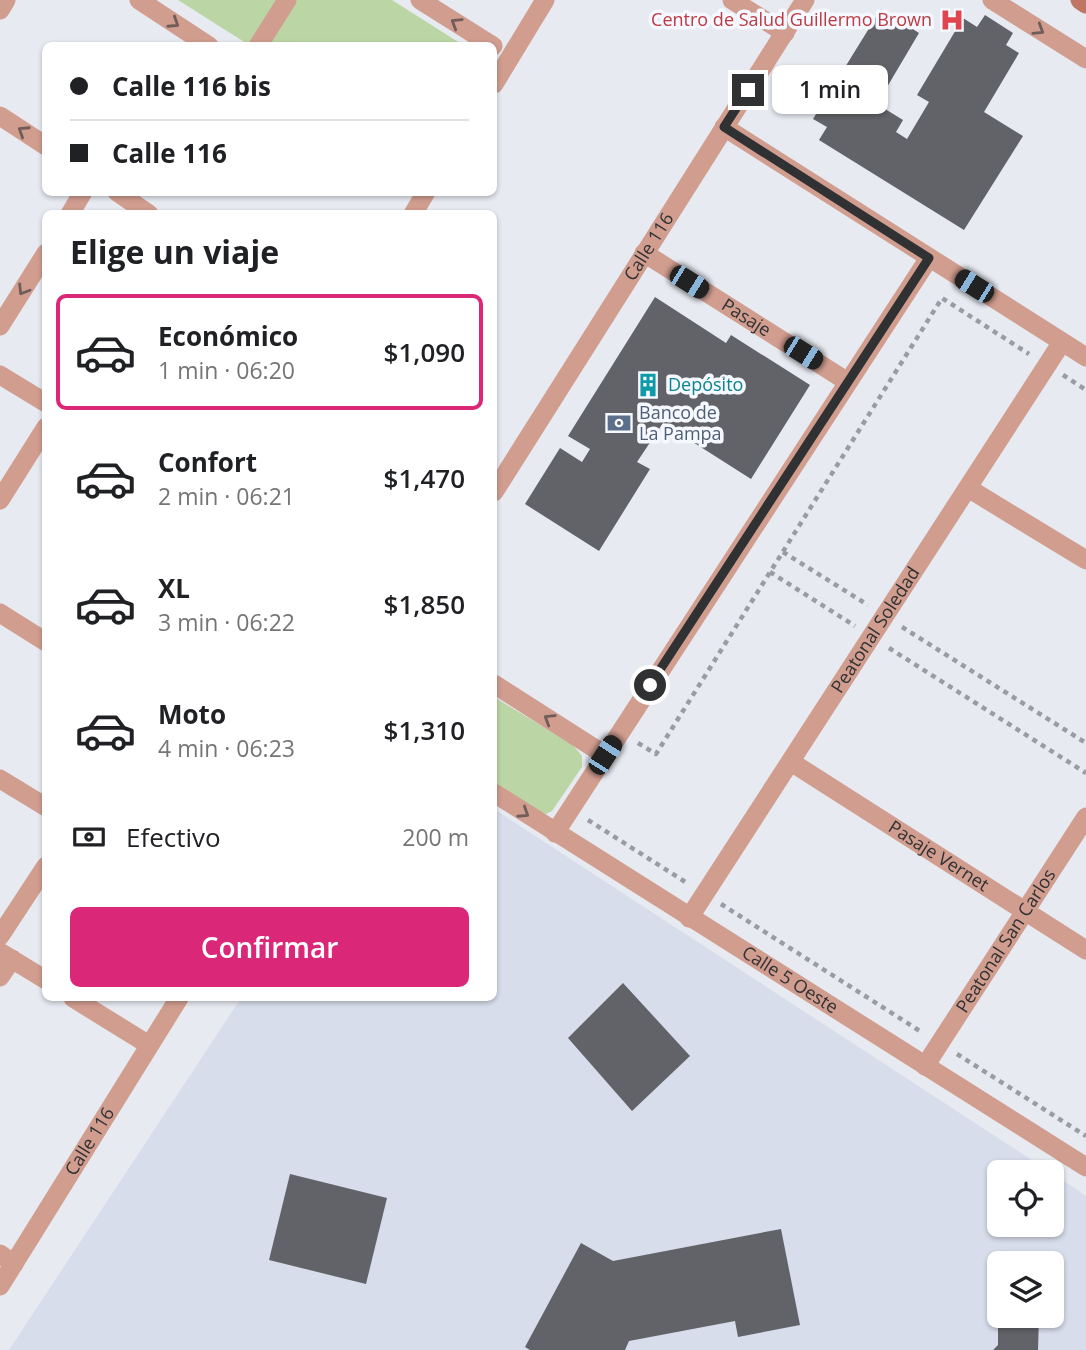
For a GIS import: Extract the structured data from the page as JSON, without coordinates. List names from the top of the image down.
{
  "streets": {
    "street": [
      "Calle 116",
      "Pasaje",
      "Peatonal Soledad",
      "Pasaje Vernet",
      "Peatonal San Carlos",
      "Calle 5 Oeste"
    ]
  },
  "crossings": [
    ["Calle 116", "Pasaje"],
    ["Peatonal Soledad", "Pasaje Vernet"],
    ["Peatonal Soledad", "Calle 5 Oeste"],
    ["Pasaje Vernet", "Peatonal San Carlos"],
    ["Peatonal San Carlos", "Calle 5 Oeste"]
  ],
  "places": {
    "hospital": ["Centro de Salud Guillermo Brown"],
    "building": ["Depósito"],
    "bank": ["Banco de La Pampa"]
  },
  "page": {
    "banner": ["Calle 116 bis", "Calle 116"],
    "bubble": "1 min",
    "heading": "Elige un viaje",
    "list": [
      {
        "name": "Económico",
        "note": "1 min · 06:20",
        "value": "$1,090"
      },
      {
        "name": "Confort",
        "note": "2 min · 06:21",
        "value": "$1,470"
      },
      {
        "name": "XL",
        "note": "3 min · 06:22",
        "value": "$1,850"
      },
      {
        "name": "Moto",
        "note": "4 min · 06:23",
        "value": "$1,310"
      }
    ],
    "pay": ["Efectivo", "200 m"],
    "buttons": "Confirmar"
  }
}
